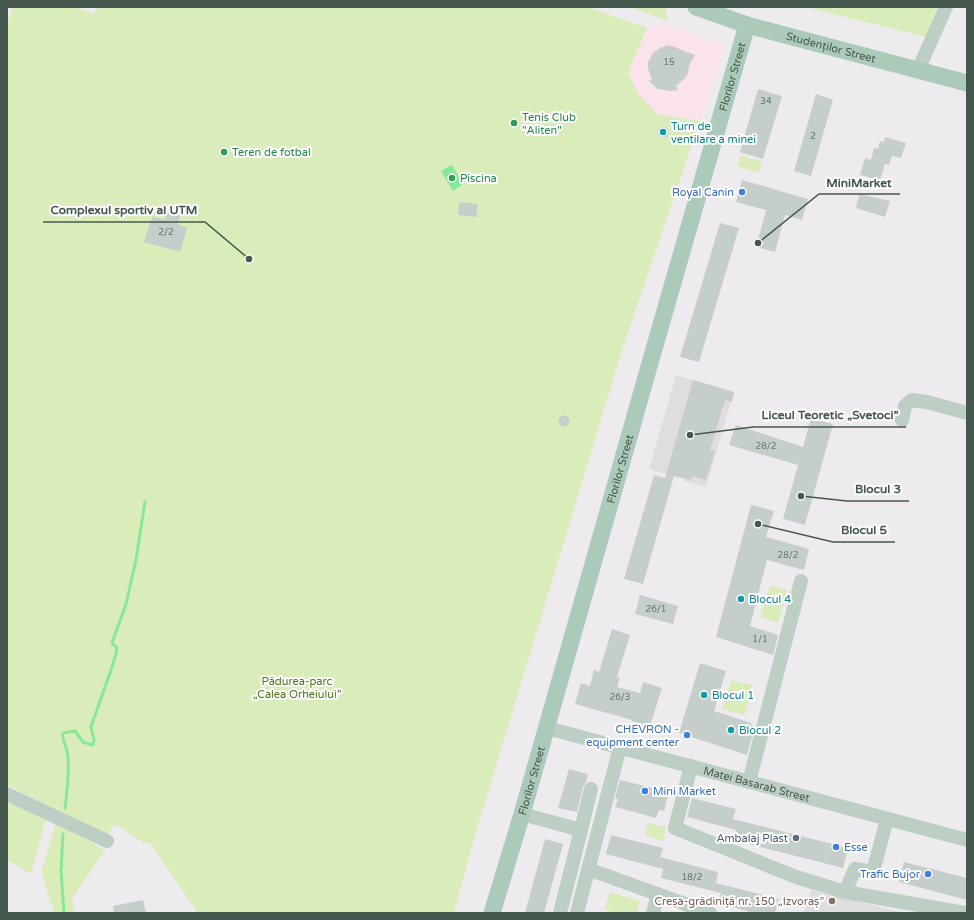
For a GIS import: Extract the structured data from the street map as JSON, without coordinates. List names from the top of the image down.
{
  "streets": {
    "main road": ["Studenților Street", "Florilor Street"],
    "street": ["Matei Basarab Street"]
  },
  "crossings": [
    ["Studenților Street", "Florilor Street"],
    ["Florilor Street", "Matei Basarab Street"]
  ],
  "parks": ["Pădurea-parc „Calea Orheiului”"],
  "places": [
    "Tenis Club \"Aliten\"",
    "Turn de ventilare a minei",
    "Teren de fotbal",
    "Piscina",
    "Royal Canin",
    "MiniMarket",
    "Complexul sportiv al UTM",
    "Liceul Teoretic „Svetoci”",
    "Blocul 3",
    "Blocul 5",
    "Blocul 4",
    "Blocul 1",
    "Blocul 2",
    "CHEVRON - equipment center",
    "Mini Market",
    "Ambalaj Plast",
    "Esse",
    "Trafic Bujor",
    "Creșa-grădiniță nr. 150 „Izvoraș”"
  ],
  "house_numbers": [
    "15",
    "34",
    "2",
    "2/2",
    "28/2",
    "28/2",
    "26/1",
    "1/1",
    "26/3",
    "18/2"
  ]
}
